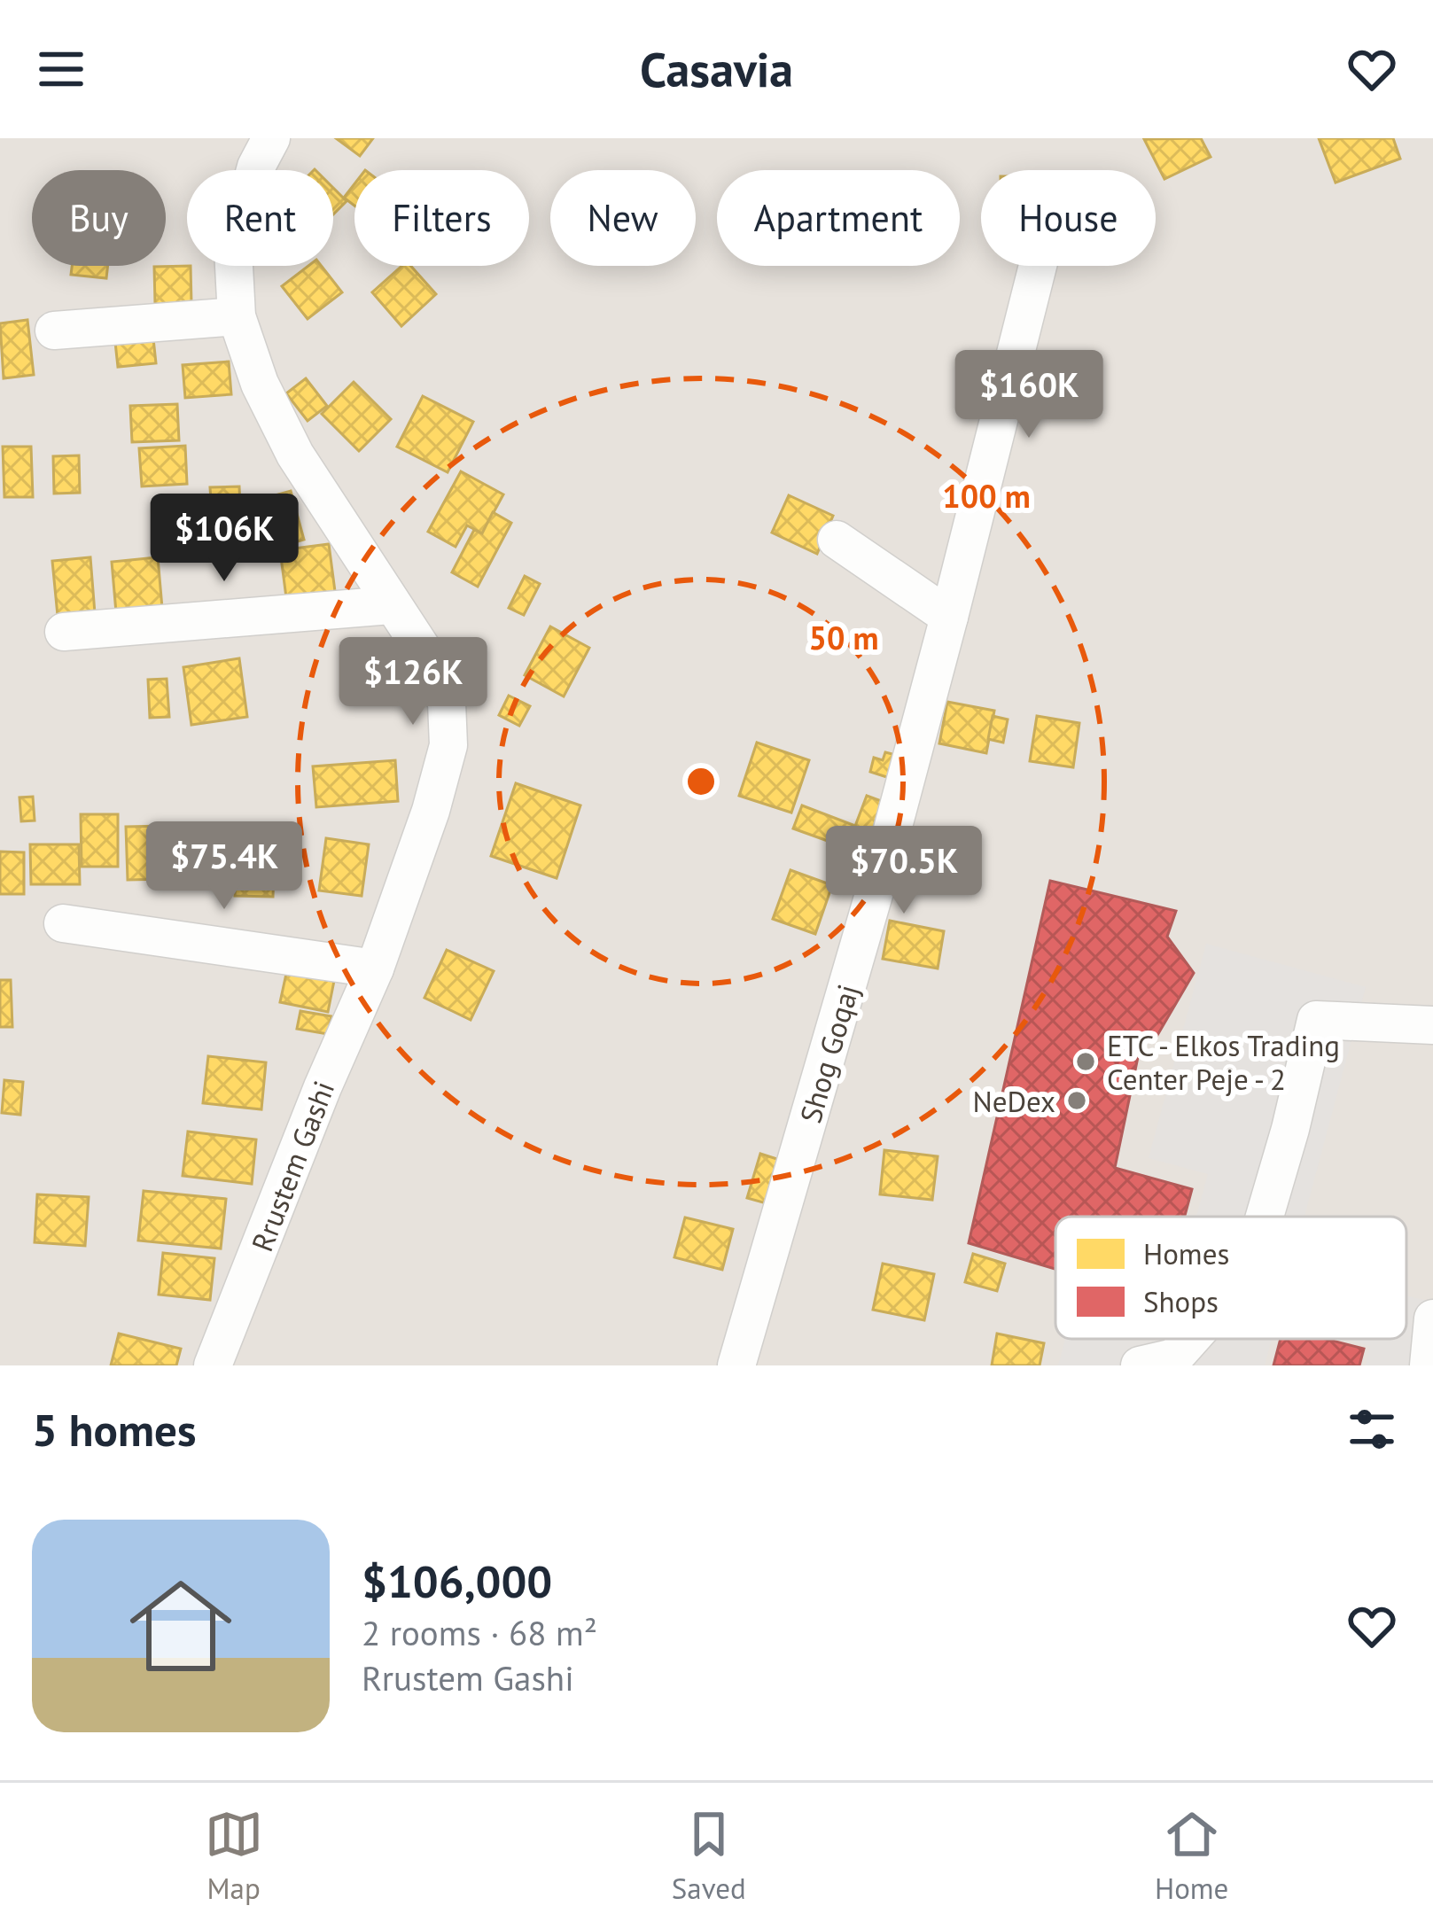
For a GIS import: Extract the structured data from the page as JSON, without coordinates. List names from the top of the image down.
{
  "streets": {
    "street": ["Shog Goqaj", "Rrustem Gashi"]
  },
  "places": ["ETC - Elkos Trading Center Peje - 2", "NeDex"],
  "legend": ["Homes", "Shops"],
  "page": {
    "header": "Casavia",
    "chip": [
      "Buy",
      "Rent",
      "Filters",
      "New",
      "Apartment",
      "House"
    ],
    "price": [
      "$160K",
      "$106K",
      "$126K",
      "$75.4K",
      "$70.5K"
    ],
    "heading": "5 homes",
    "list": [
      {
        "name": "$106,000",
        "note": "2 rooms · 68 m² · Rrustem Gashi"
      }
    ],
    "tabs": ["Map", "Saved", "Home"]
  },
  "rings": ["100 m", "50 m"]
}
